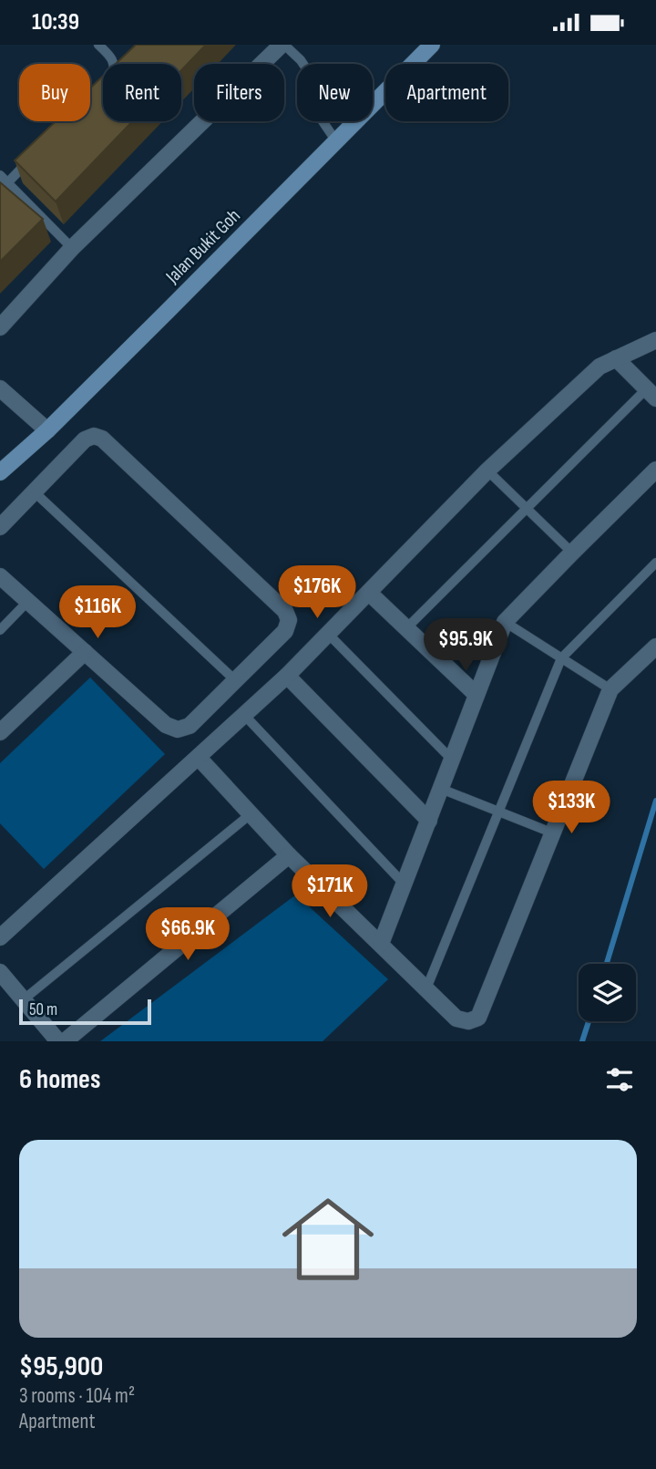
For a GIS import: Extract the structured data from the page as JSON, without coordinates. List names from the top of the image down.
{
  "streets": {
    "main road": ["Jalan Bukit Goh"]
  },
  "scale_bar": "50 m",
  "page": {
    "status": "10:39",
    "chip": [
      "Buy",
      "Rent",
      "Filters",
      "New",
      "Apartment"
    ],
    "price": [
      "$176K",
      "$116K",
      "$95.9K",
      "$133K",
      "$171K",
      "$66.9K"
    ],
    "scale": "50 m",
    "heading": "6 homes",
    "list": [
      {
        "name": "$95,900",
        "note": "3 rooms · 104 m² · Apartment"
      }
    ]
  }
}
